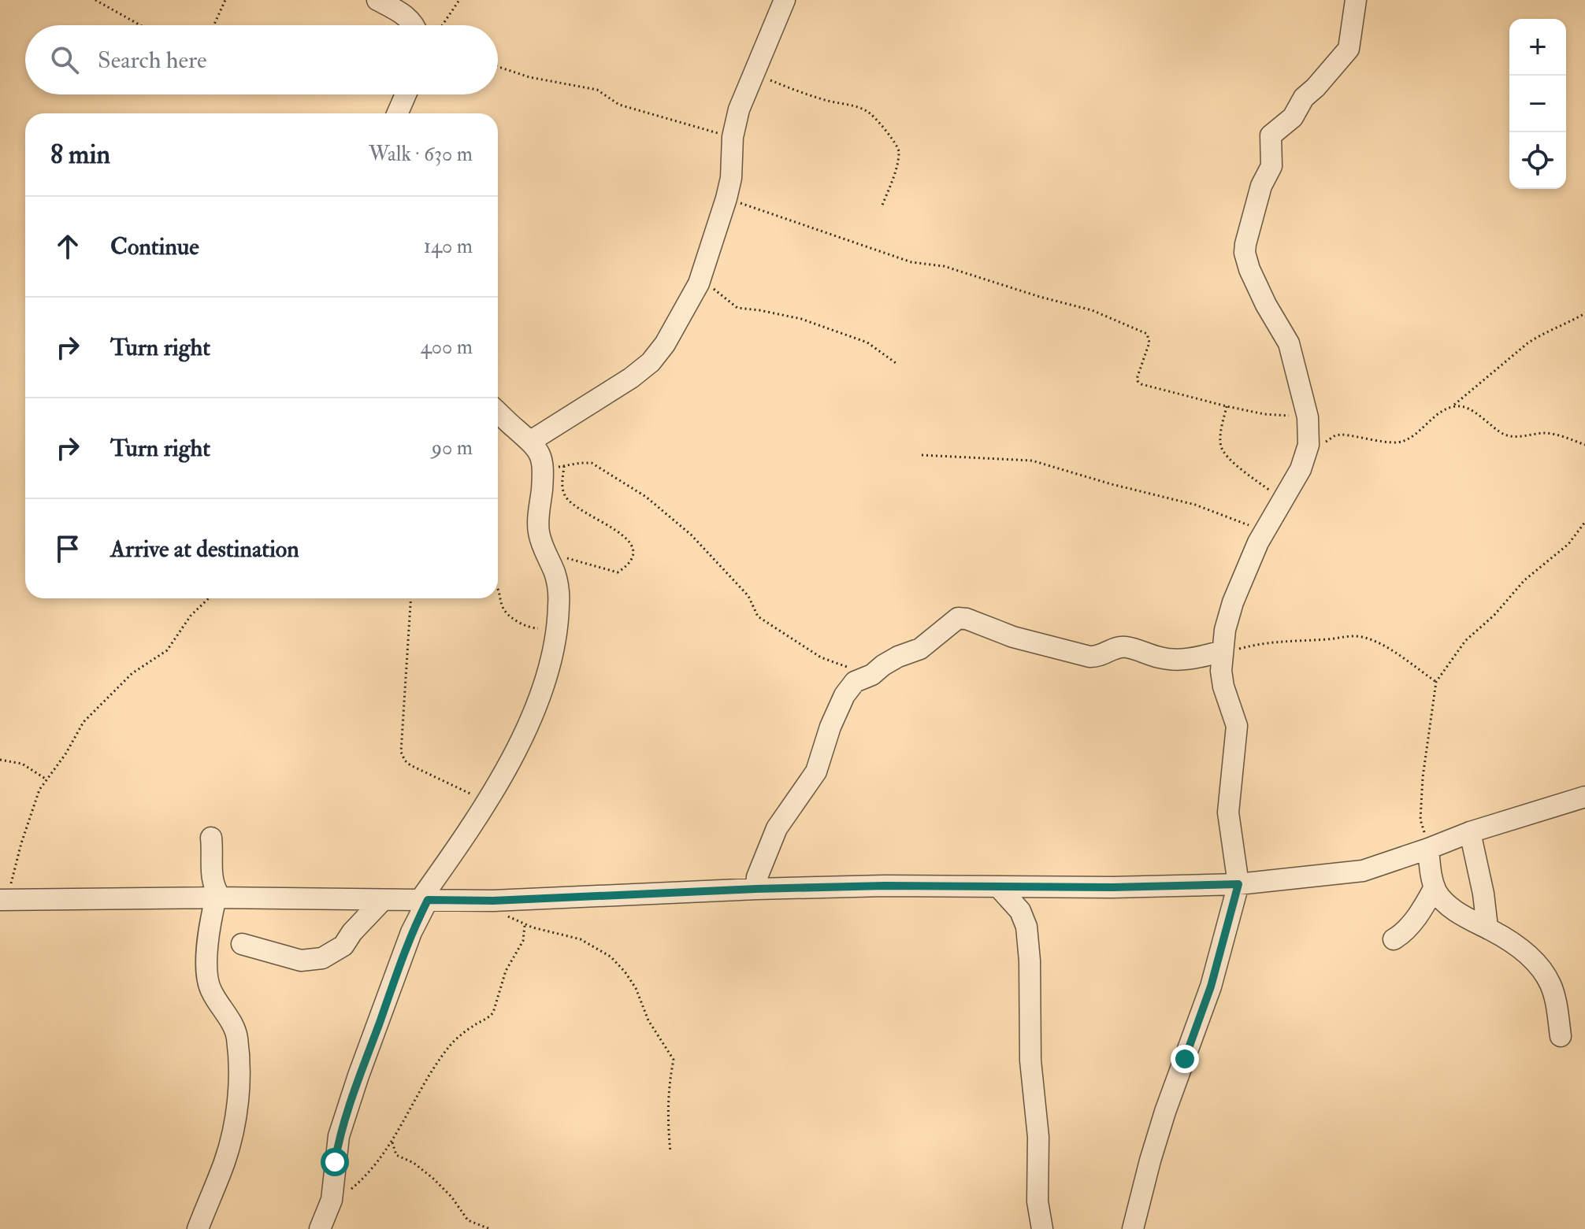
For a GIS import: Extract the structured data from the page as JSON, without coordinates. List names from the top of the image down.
{
  "page": {
    "map_buttons": ["+", "−"],
    "search": "Search here",
    "heading": ["8 min", "Walk · 630 m"],
    "list": [
      ["Continue", "140 m"],
      ["Turn right", "400 m"],
      ["Turn right", "90 m"],
      "Arrive at destination"
    ]
  }
}
